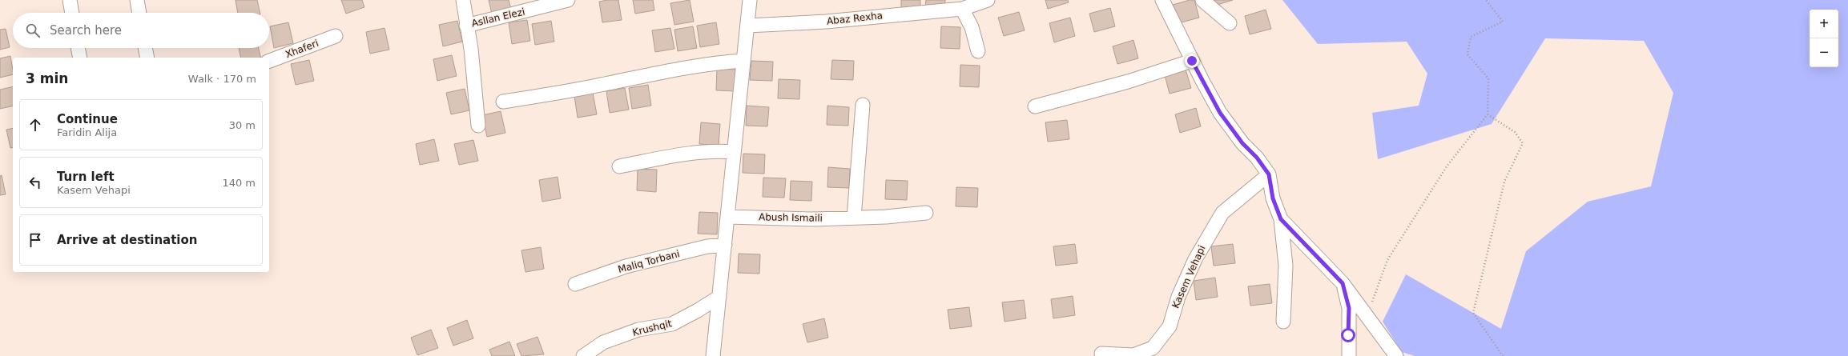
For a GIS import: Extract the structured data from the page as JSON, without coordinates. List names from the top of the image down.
{
  "streets": {
    "street": [
      "Asllan Elezi",
      "Abaz Rexha",
      "Xhaferi",
      "Abush Ismaili",
      "Maliq Torbani",
      "Kasem Vehapi",
      "Krushqit"
    ]
  },
  "page": {
    "map_buttons": ["+", "−"],
    "search": "Search here",
    "heading": ["3 min", "Walk · 170 m"],
    "list": [
      ["Continue", "Faridin Alija", "30 m"],
      ["Turn left", "Kasem Vehapi", "140 m"],
      "Arrive at destination"
    ]
  }
}
